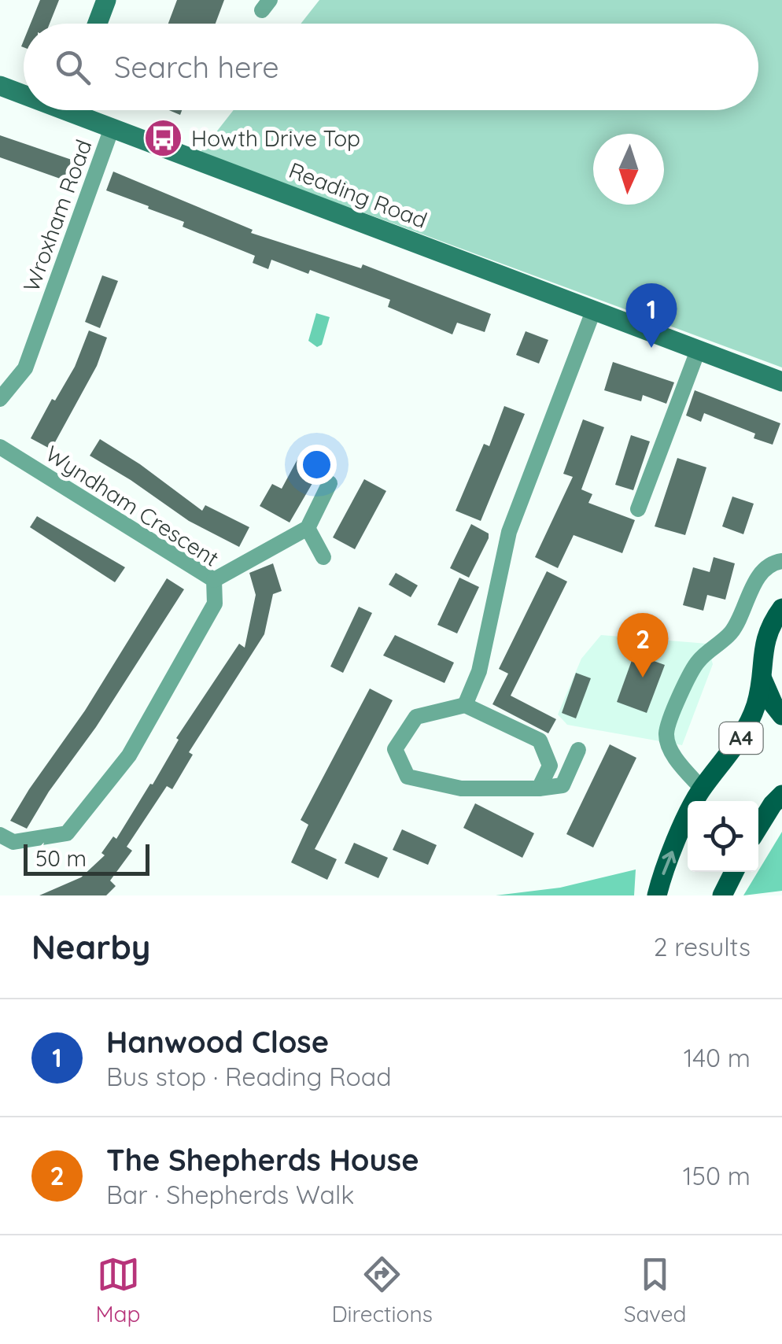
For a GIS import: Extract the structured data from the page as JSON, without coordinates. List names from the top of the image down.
{
  "streets": {
    "main road": ["A4"],
    "street": ["Reading Road", "Wroxham Road", "Wyndham Crescent"]
  },
  "crossings": [
    ["Reading Road", "Wroxham Road"]
  ],
  "places": {
    "bus stop": ["Howth Drive Top"]
  },
  "scale_bar": "50 m",
  "north": "bottom",
  "page": {
    "search": "Search here",
    "pins": ["1", "2"],
    "scale": "50 m",
    "heading": ["Nearby", "2 results"],
    "list": [
      {
        "mark": "1",
        "name": "Hanwood Close",
        "note": "Bus stop · Reading Road",
        "value": "140 m"
      },
      {
        "mark": "2",
        "name": "The Shepherds House",
        "note": "Bar · Shepherds Walk",
        "value": "150 m"
      }
    ],
    "nav": ["Map", "Directions", "Saved"]
  }
}
